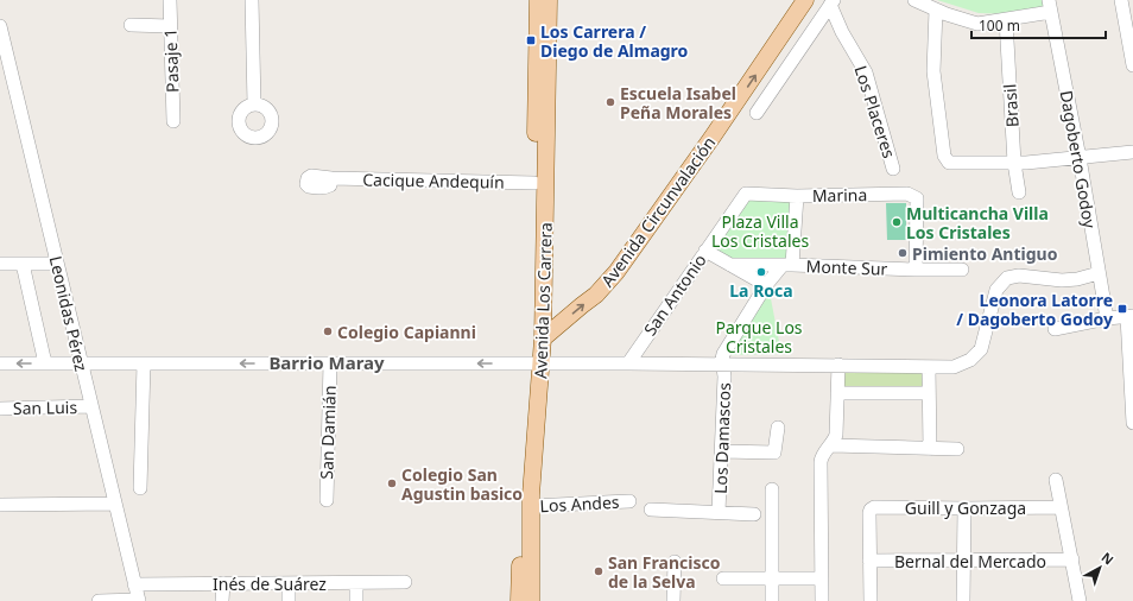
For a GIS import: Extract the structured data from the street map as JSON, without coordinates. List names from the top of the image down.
{
  "streets": {
    "main road": ["Avenida Circunvalación", "Avenida Los Carrera"],
    "street": [
      "Pasaje 1",
      "Brasil",
      "Los Placeres",
      "Dagoberto Godoy",
      "Cacique Andequín",
      "Marina",
      "Monte Sur",
      "San Antonio",
      "Leonidas Pérez",
      "San Luis",
      "San Damián",
      "Los Damascos",
      "Los Andes",
      "Guill y Gonzaga",
      "Bernal del Mercado",
      "Inés de Suárez"
    ]
  },
  "crossings": [
    ["Cacique Andequín", "Avenida Los Carrera"],
    ["Marina", "Monte Sur"],
    ["Marina", "San Antonio"],
    ["Avenida Circunvalación", "Avenida Los Carrera"],
    ["Monte Sur", "Los Damascos"],
    ["Avenida Los Carrera", "Los Andes"],
    ["Leonidas Pérez", "San Luis"],
    ["Leonidas Pérez", "Inés de Suárez"],
    ["Guill y Gonzaga", "Bernal del Mercado"]
  ],
  "one_way": ["Avenida Circunvalación"],
  "districts": ["Barrio Maray"],
  "parks": ["Plaza Villa Los Cristales", "Parque Los Cristales"],
  "places": {
    "transit": ["Los Carrera / Diego de Almagro", "Leonora Latorre / Dagoberto Godoy"],
    "other": [
      "Escuela Isabel Peña Morales",
      "Multicancha Villa Los Cristales",
      "Pimiento Antiguo",
      "La Roca",
      "Colegio Capianni",
      "Colegio San Agustin basico",
      "San Francisco de la Selva"
    ]
  },
  "scale_bar": "100 m",
  "north": "top right"
}
